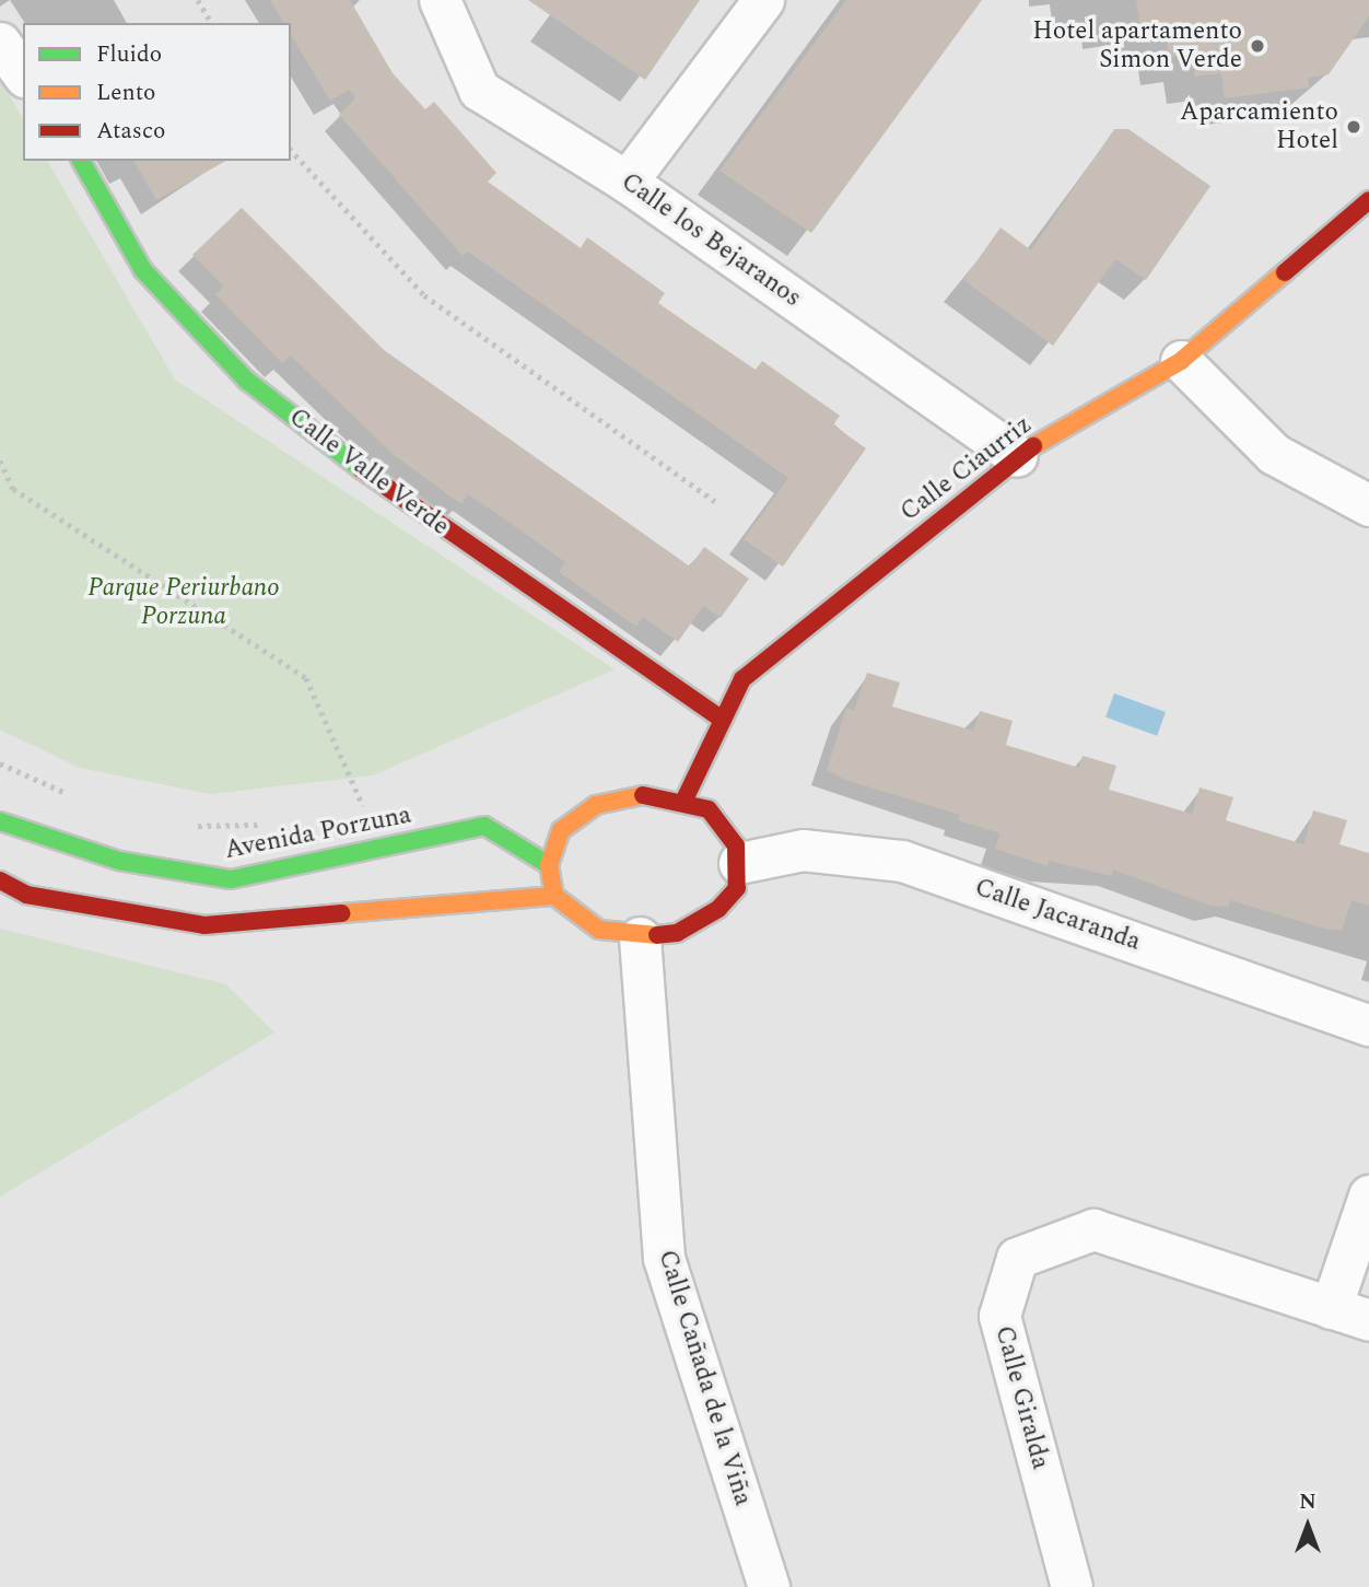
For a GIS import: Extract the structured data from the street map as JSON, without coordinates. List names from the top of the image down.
{
  "streets": {
    "street": [
      "Calle los Bejaranos",
      "Calle Ciaurriz",
      "Calle Valle Verde",
      "Avenida Porzuna",
      "Calle Jacaranda",
      "Calle Cañada de la Viña",
      "Calle Giralda"
    ]
  },
  "crossings": [
    ["Calle los Bejaranos", "Calle Ciaurriz"],
    ["Calle Ciaurriz", "Calle Valle Verde"],
    ["Calle Ciaurriz", "Avenida Porzuna"],
    ["Calle Ciaurriz", "Calle Jacaranda"],
    ["Calle Ciaurriz", "Calle Cañada de la Viña"],
    ["Avenida Porzuna", "Calle Jacaranda"],
    ["Avenida Porzuna", "Calle Cañada de la Viña"],
    ["Calle Jacaranda", "Calle Cañada de la Viña"]
  ],
  "parks": ["Parque Periurbano Porzuna"],
  "places": ["Hotel apartamento Simon Verde", "Aparcamiento Hotel"],
  "legend": ["Fluido", "Lento", "Atasco"],
  "north": "top"
}
